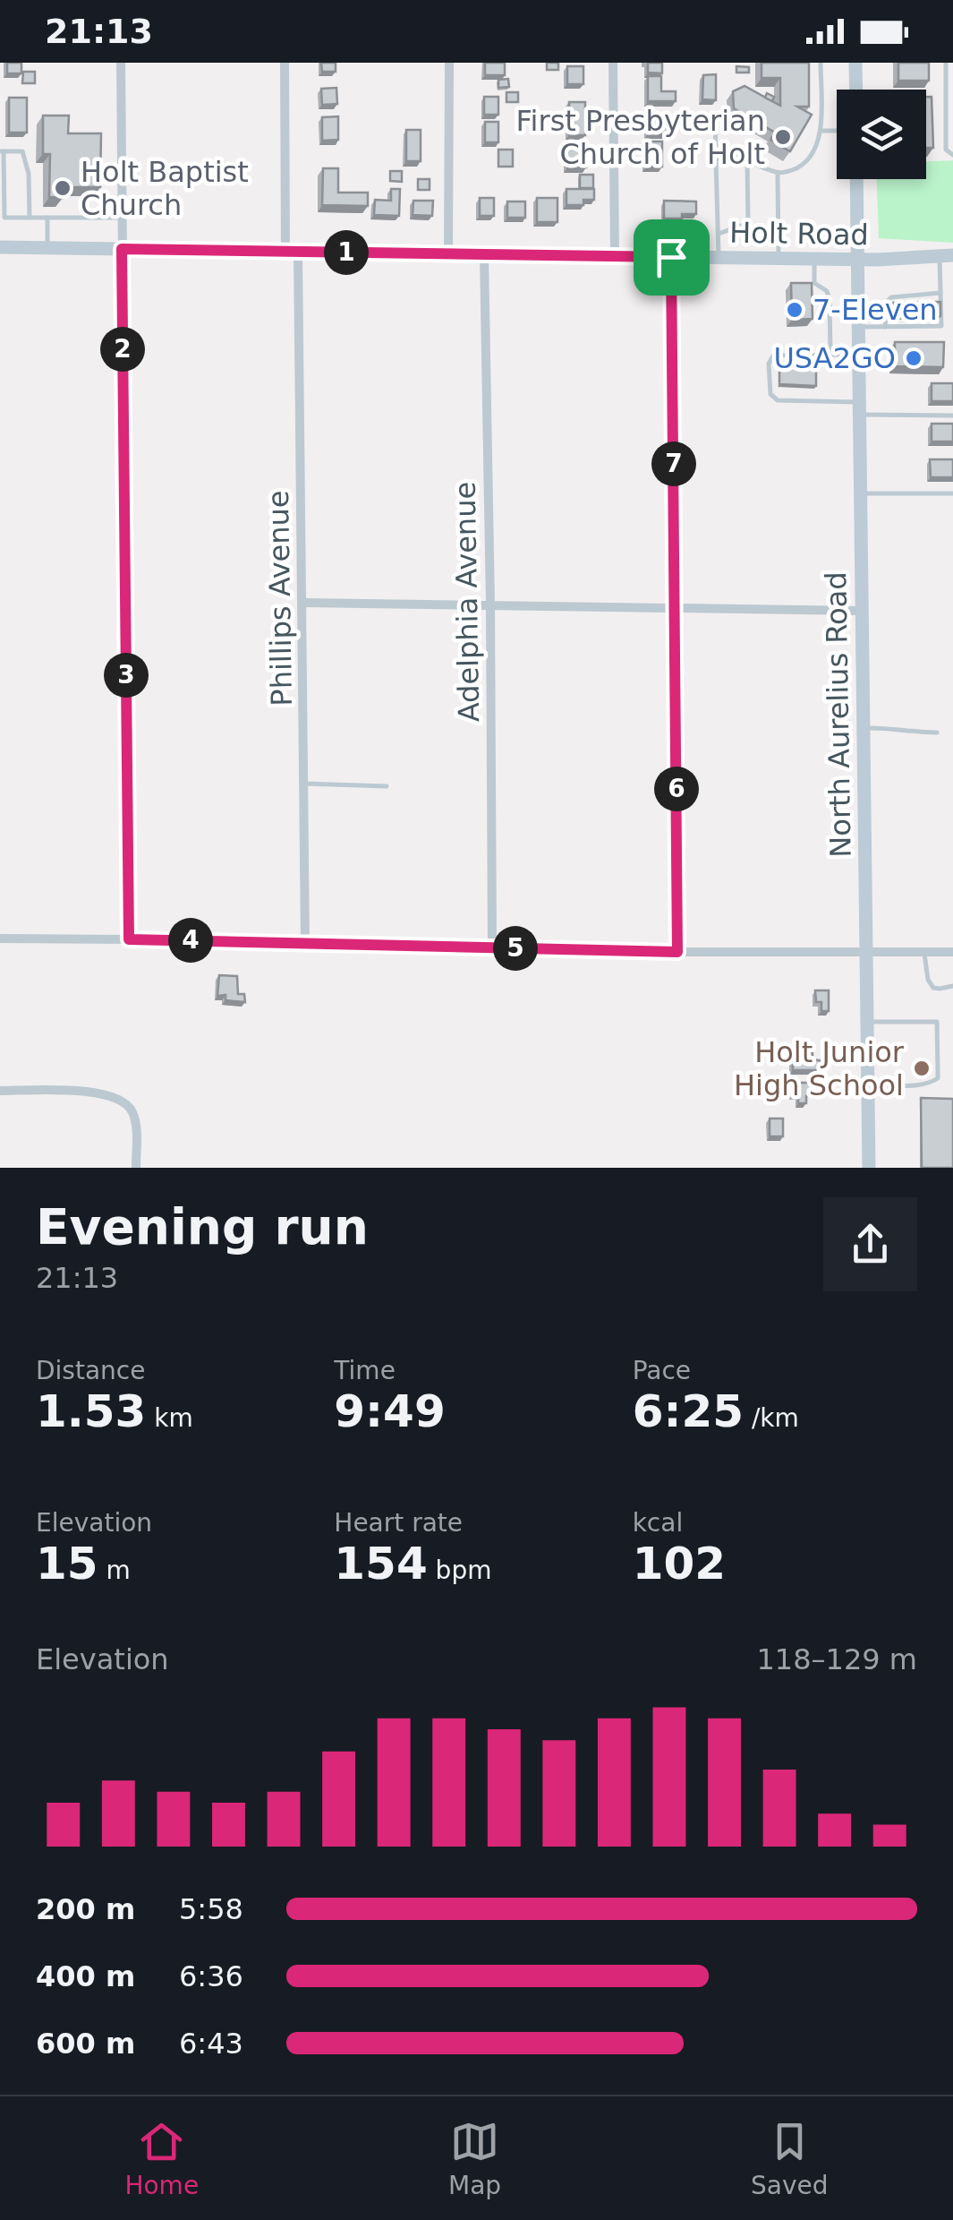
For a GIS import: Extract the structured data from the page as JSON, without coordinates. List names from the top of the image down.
{
  "streets": {
    "street": [
      "Holt Road",
      "Phillips Avenue",
      "Adelphia Avenue",
      "North Aurelius Road"
    ]
  },
  "crossings": [
    ["Holt Road", "Phillips Avenue"],
    ["Holt Road", "Adelphia Avenue"],
    ["Holt Road", "North Aurelius Road"]
  ],
  "places": [
    "First Presbyterian Church of Holt",
    "Holt Baptist Church",
    "7-Eleven",
    "USA2GO",
    "Holt Junior High School"
  ],
  "page": {
    "status": "21:13",
    "pins": [
      "1",
      "2",
      "7",
      "3",
      "6",
      "4",
      "5"
    ],
    "heading": ["Evening run", "21:13"],
    "stats": [
      ["Distance", "1.53 km"],
      ["Time", "9:49"],
      ["Pace", "6:25 /km"],
      ["Elevation", "15 m"],
      ["Heart rate", "154 bpm"],
      ["kcal", "102"]
    ],
    "chart": ["Elevation", "118–129 m"],
    "list": [
      {
        "name": "200 m",
        "note": "5:58"
      },
      {
        "name": "400 m",
        "note": "6:36"
      },
      {
        "name": "600 m",
        "note": "6:43"
      }
    ],
    "tabs": ["Home", "Map", "Saved"]
  }
}
